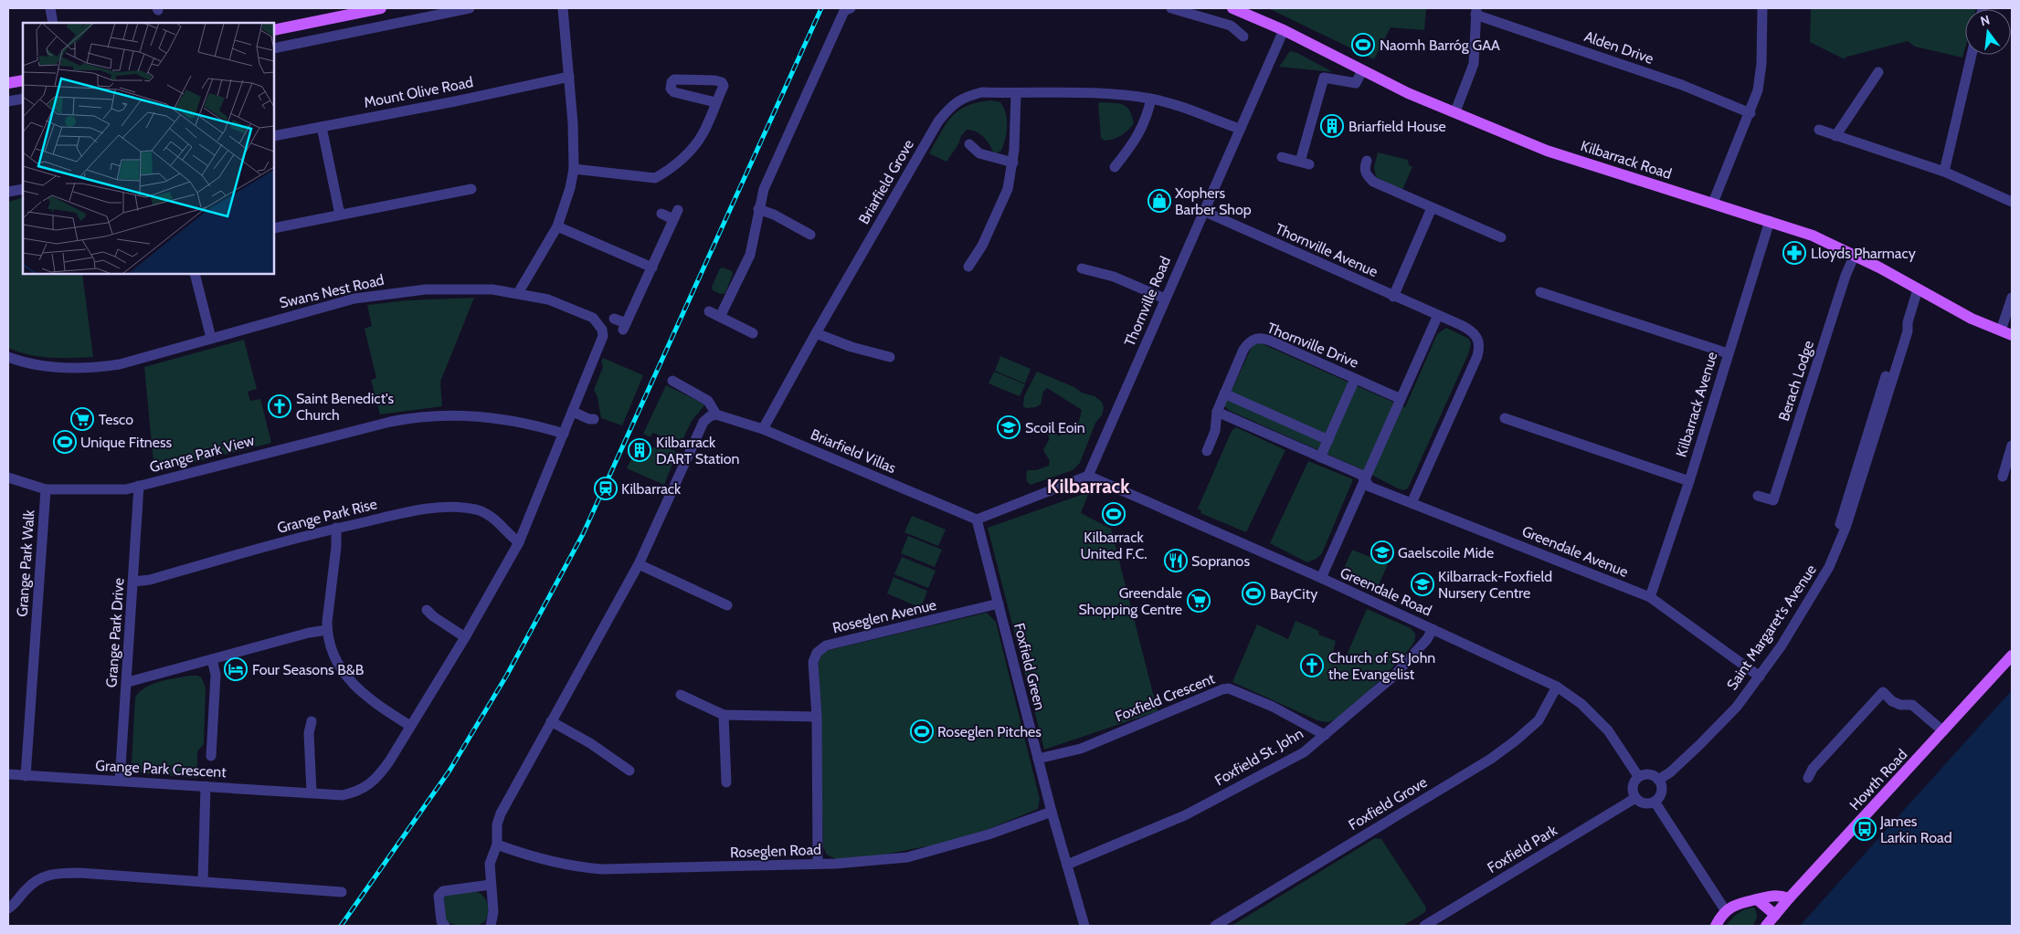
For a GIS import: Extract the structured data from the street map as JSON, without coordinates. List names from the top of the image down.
{
  "streets": {
    "main road": ["Kilbarrack Road", "Howth Road"],
    "street": [
      "Alden Drive",
      "Mount Olive Road",
      "Briarfield Grove",
      "Thornville Avenue",
      "Swans Nest Road",
      "Thornville Road",
      "Thornville Drive",
      "Berach Lodge",
      "Kilbarrack Avenue",
      "Briarfield Villas",
      "Grange Park View",
      "Grange Park Rise",
      "Greendale Avenue",
      "Grange Park Walk",
      "Greendale Road",
      "Roseglen Avenue",
      "Saint Margaret's Avenue",
      "Grange Park Drive",
      "Foxfield Green",
      "Foxfield Crescent",
      "Foxfield St. John",
      "Grange Park Crescent",
      "Foxfield Grove",
      "Foxfield Park",
      "Roseglen Road"
    ]
  },
  "crossings": [
    ["Kilbarrack Road", "Thornville Road"],
    ["Kilbarrack Road", "Berach Lodge"],
    ["Kilbarrack Road", "Kilbarrack Avenue"],
    ["Kilbarrack Road", "Saint Margaret's Avenue"],
    ["Briarfield Grove", "Thornville Road"],
    ["Briarfield Grove", "Briarfield Villas"],
    ["Thornville Avenue", "Thornville Road"],
    ["Thornville Avenue", "Greendale Avenue"],
    ["Swans Nest Road", "Grange Park View"],
    ["Swans Nest Road", "Grange Park Crescent"],
    ["Thornville Road", "Greendale Road"],
    ["Thornville Drive", "Greendale Avenue"],
    ["Kilbarrack Avenue", "Greendale Avenue"],
    ["Briarfield Villas", "Foxfield Green"],
    ["Grange Park View", "Grange Park Walk"],
    ["Grange Park View", "Grange Park Drive"],
    ["Grange Park View", "Grange Park Crescent"],
    ["Grange Park Rise", "Grange Park Drive"],
    ["Grange Park Rise", "Grange Park Crescent"],
    ["Greendale Avenue", "Saint Margaret's Avenue"],
    ["Grange Park Walk", "Grange Park Crescent"],
    ["Greendale Road", "Saint Margaret's Avenue"],
    ["Greendale Road", "Foxfield St. John"],
    ["Greendale Road", "Foxfield Grove"],
    ["Greendale Road", "Foxfield Park"],
    ["Roseglen Avenue", "Foxfield Green"],
    ["Roseglen Avenue", "Roseglen Road"],
    ["Saint Margaret's Avenue", "Foxfield Park"],
    ["Grange Park Drive", "Grange Park Crescent"],
    ["Foxfield Green", "Foxfield Crescent"],
    ["Foxfield Green", "Foxfield St. John"],
    ["Foxfield Green", "Roseglen Road"],
    ["Foxfield Crescent", "Foxfield St. John"]
  ],
  "districts": ["Kilbarrack"],
  "places": {
    "sports": [
      "Naomh Barróg GAA",
      "Unique Fitness",
      "Kilbarrack United F.C.",
      "BayCity",
      "Roseglen Pitches"
    ],
    "building": ["Briarfield House", "Kilbarrack DART Station"],
    "shop": ["Xophers Barber Shop"],
    "pharmacy": ["Lloyds Pharmacy"],
    "church": ["Saint Benedict's Church", "Church of St John the Evangelist"],
    "supermarket": ["Tesco", "Greendale Shopping Centre"],
    "school or university": ["Scoil Eoin", "Gaelscoile Mide", "Kilbarrack-Foxfield Nursery Centre"],
    "station": ["Kilbarrack"],
    "restaurant": ["Sopranos"],
    "hotel": ["Four Seasons B&B"],
    "bus stop": ["James Larkin Road"]
  },
  "north": "top"
}
